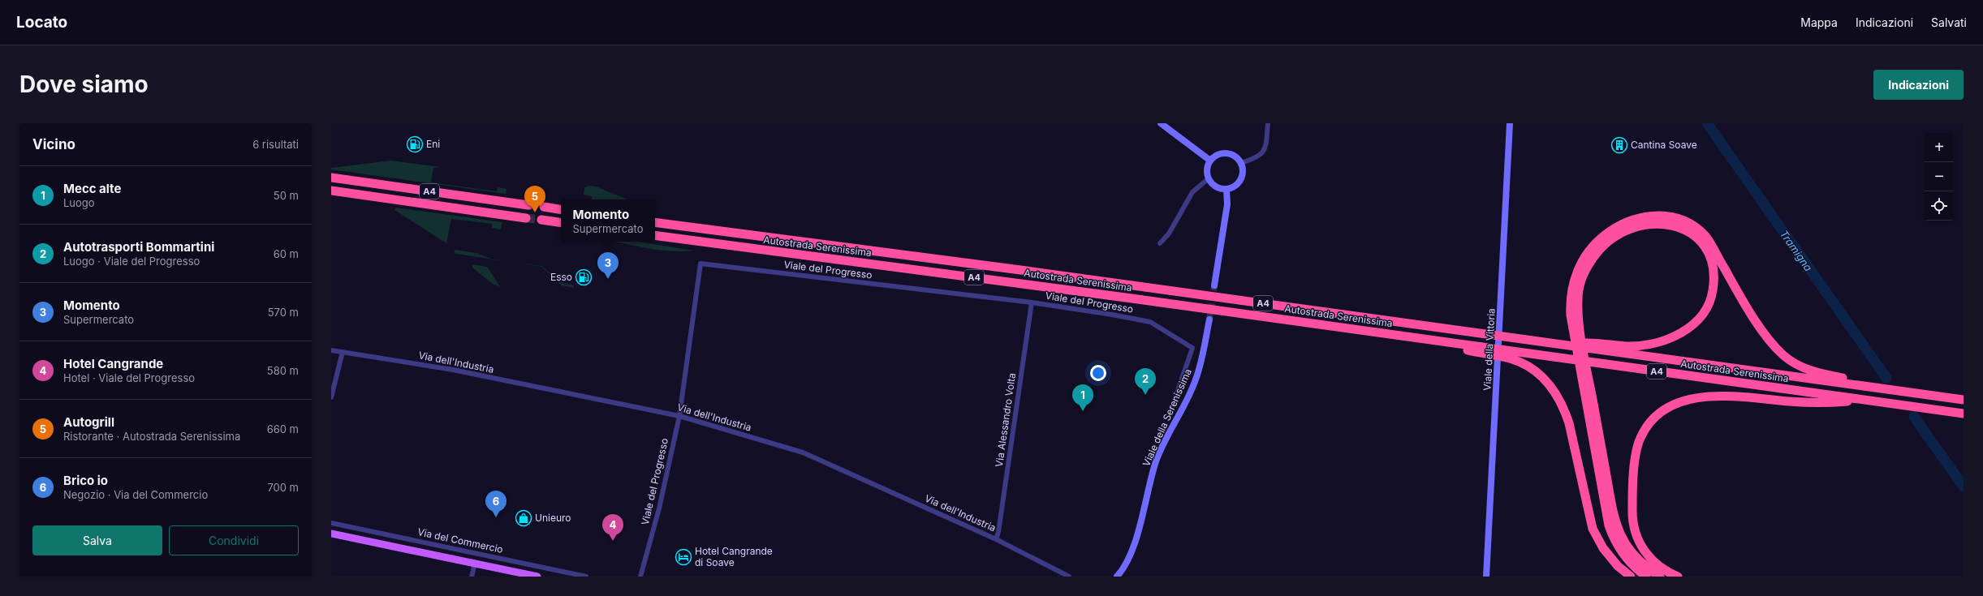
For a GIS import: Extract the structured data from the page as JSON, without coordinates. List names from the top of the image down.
{
  "streets": {
    "highway": ["A4", "Autostrada Serenissima"],
    "street": [
      "Viale del Progresso",
      "Viale della Vittoria",
      "Via dell'Industria",
      "Viale della Serenissima",
      "Via Alessandro Volta",
      "Via del Commercio"
    ]
  },
  "crossings": [
    ["Viale del Progresso", "Via dell'Industria"],
    ["Viale del Progresso", "Via Alessandro Volta"],
    ["Via dell'Industria", "Via Alessandro Volta"]
  ],
  "water": ["Tramigna"],
  "places": {
    "fuel station": ["Eni", "Esso"],
    "building": ["Cantina Soave"],
    "shop": ["Unieuro"],
    "hotel": ["Hotel Cangrande di Soave"]
  },
  "page": {
    "header": "Locato",
    "nav": ["Mappa", "Indicazioni", "Salvati"],
    "buttons": [
      "Indicazioni",
      ["Salva", "Condividi"]
    ],
    "title": "Dove siamo",
    "heading": ["Vicino", "6 risultati"],
    "map_buttons": ["+", "−"],
    "list": [
      {
        "mark": "1",
        "name": "Mecc alte",
        "note": "Luogo",
        "value": "50 m"
      },
      {
        "mark": "2",
        "name": "Autotrasporti Bommartini",
        "note": "Luogo · Viale del Progresso",
        "value": "60 m"
      },
      {
        "mark": "3",
        "name": "Momento",
        "note": "Supermercato",
        "value": "570 m"
      },
      {
        "mark": "4",
        "name": "Hotel Cangrande",
        "note": "Hotel · Viale del Progresso",
        "value": "580 m"
      },
      {
        "mark": "5",
        "name": "Autogrill",
        "note": "Ristorante · Autostrada Serenissima",
        "value": "660 m"
      },
      {
        "mark": "6",
        "name": "Brico io",
        "note": "Negozio · Via del Commercio",
        "value": "700 m"
      }
    ],
    "pins": [
      "5",
      "3",
      "2",
      "1",
      "6",
      "4"
    ],
    "popup": ["Momento", "Supermercato"]
  }
}
